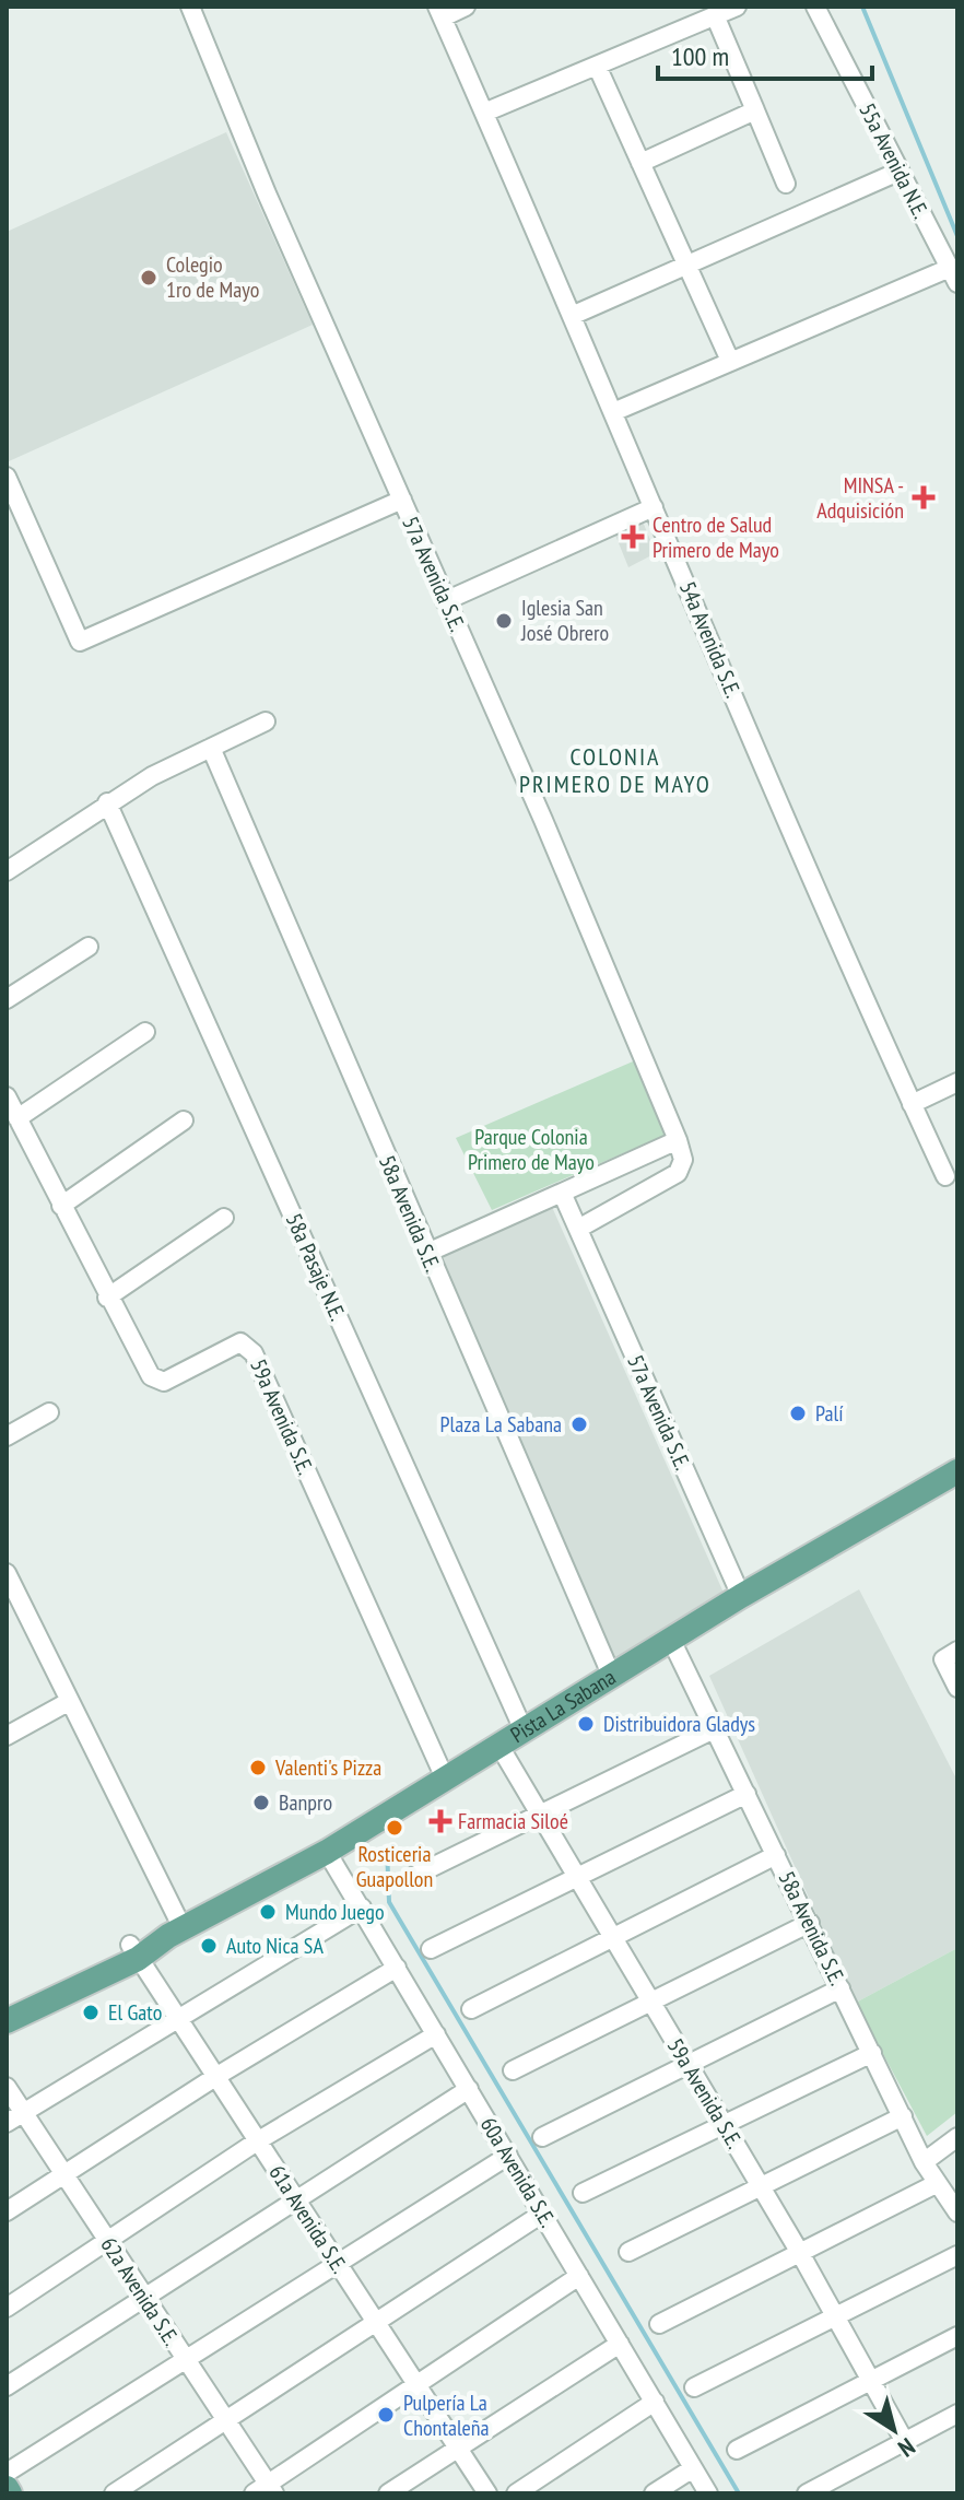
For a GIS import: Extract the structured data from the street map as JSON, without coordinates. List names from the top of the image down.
{
  "streets": {
    "main road": ["Pista La Sabana"],
    "street": [
      "55a Avenida N.E.",
      "57a Avenida S.E.",
      "54a Avenida S.E.",
      "58a Avenida S.E.",
      "58a Pasaje N.E.",
      "59a Avenida S.E.",
      "60a Avenida S.E.",
      "61a Avenida S.E.",
      "62a Avenida S.E."
    ]
  },
  "crossings": [
    ["57a Avenida S.E.", "Pista La Sabana"],
    ["58a Avenida S.E.", "Pista La Sabana"],
    ["58a Pasaje N.E.", "Pista La Sabana"],
    ["59a Avenida S.E.", "Pista La Sabana"],
    ["Pista La Sabana", "60a Avenida S.E."],
    ["Pista La Sabana", "61a Avenida S.E."]
  ],
  "districts": ["COLONIA PRIMERO DE MAYO"],
  "parks": ["Parque Colonia Primero de Mayo"],
  "places": {
    "other": [
      "Colegio 1ro de Mayo",
      "Iglesia San José Obrero",
      "Palí",
      "Plaza La Sabana",
      "Distribuidora Gladys",
      "Valenti's Pizza",
      "Banpro",
      "Rosticeria Guapollon",
      "Mundo Juego",
      "Auto Nica SA",
      "El Gato",
      "Pulpería La Chontaleña"
    ],
    "health": ["MINSA - Adquisición", "Centro de Salud Primero de Mayo", "Farmacia Siloé"]
  },
  "scale_bar": "100 m",
  "north": "bottom right"
}
